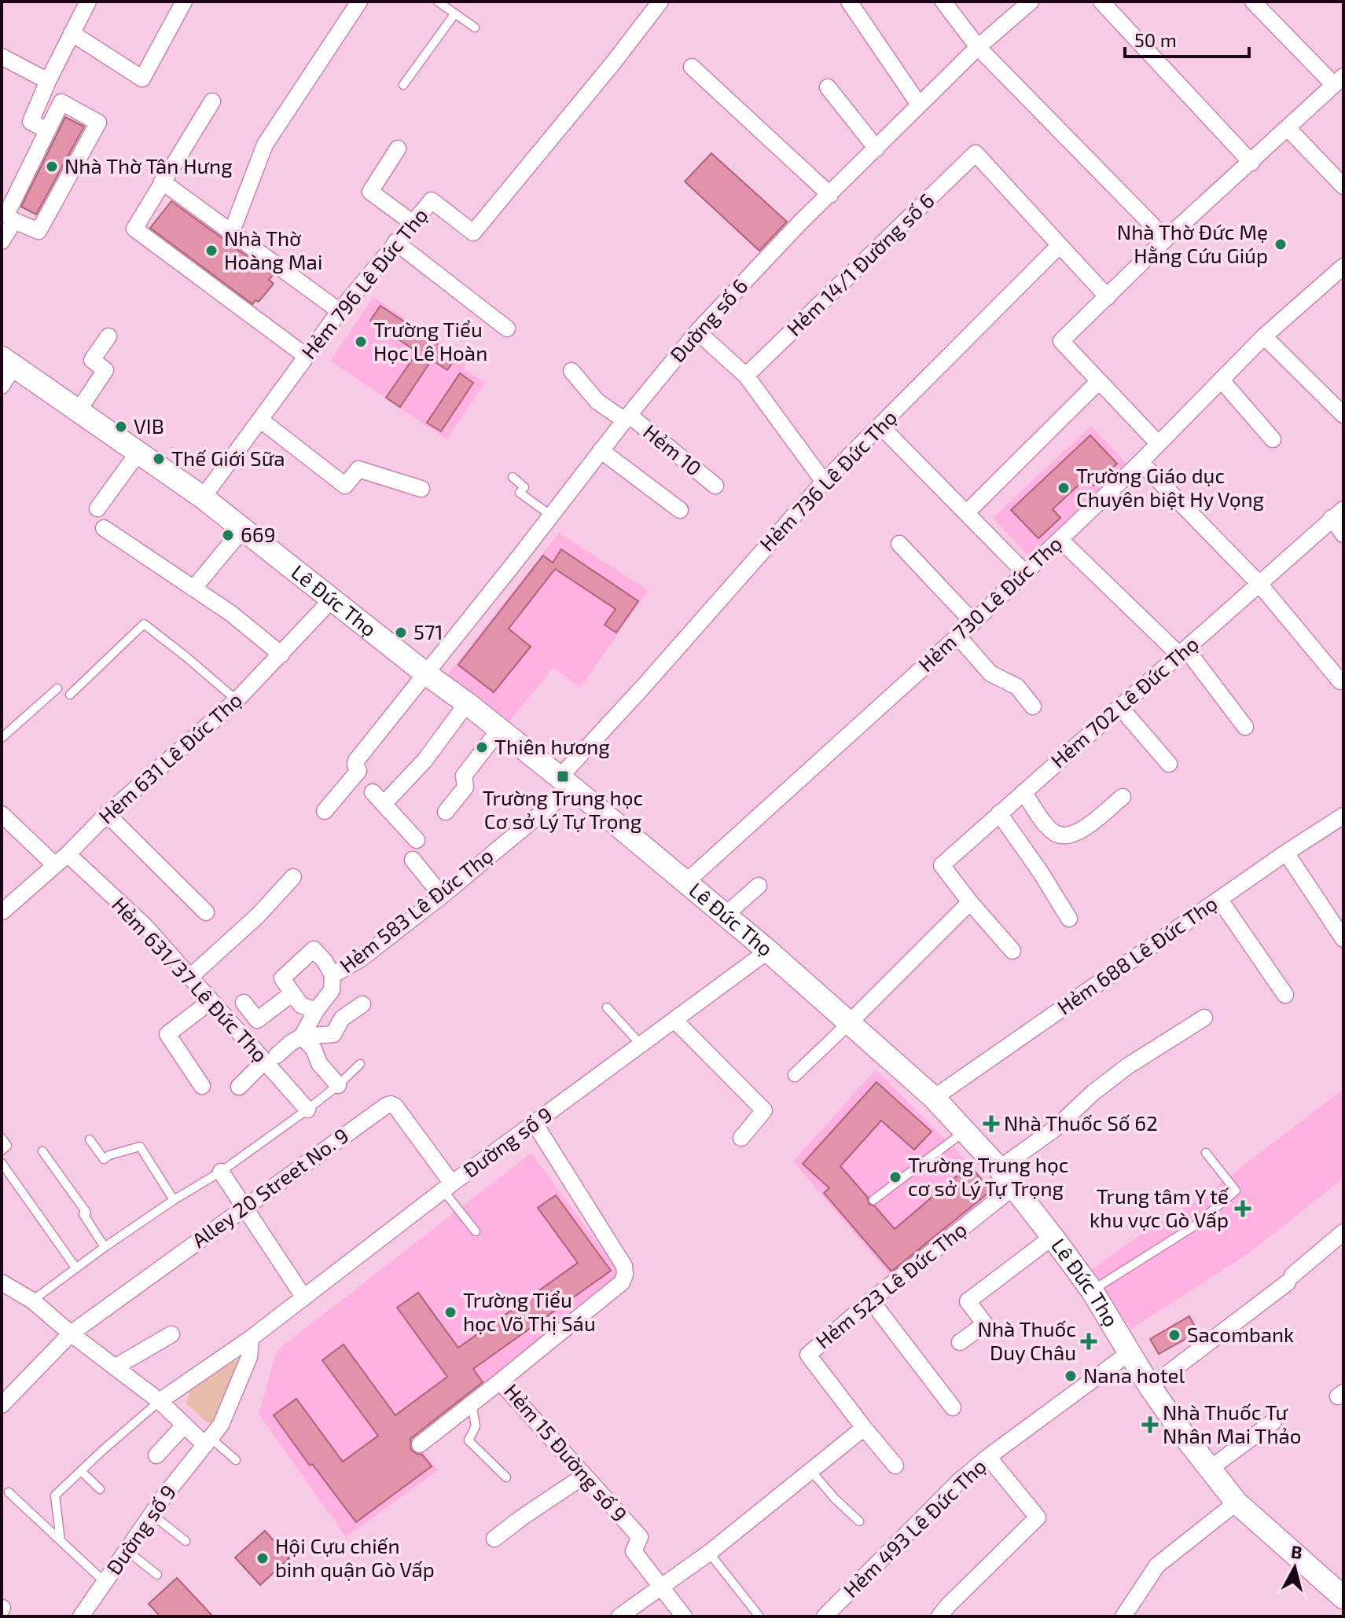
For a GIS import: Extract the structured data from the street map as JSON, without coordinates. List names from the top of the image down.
{
  "streets": {
    "main road": ["Lê Đức Thọ"],
    "street": [
      "Hẻm 14/1 Đường số 6",
      "Hẻm 796 Lê Đức Thọ",
      "Đường số 6",
      "Hẻm 10",
      "Hẻm 736 Lê Đức Thọ",
      "Hẻm 730 Lê Đức Thọ",
      "Hẻm 702 Lê Đức Thọ",
      "Hẻm 631 Lê Đức Thọ",
      "Hẻm 583 Lê Đức Thọ",
      "Hẻm 688 Lê Đức Thọ",
      "Hẻm 631/37 Lê Đức Thọ",
      "Đường số 9",
      "Alley 20 Street No. 9",
      "Hẻm 523 Lê Đức Thọ",
      "Hẻm 15 Đường số 9",
      "Hẻm 493 Lê Đức Thọ"
    ]
  },
  "crossings": [
    ["Hẻm 14/1 Đường số 6", "Hẻm 736 Lê Đức Thọ"],
    ["Hẻm 796 Lê Đức Thọ", "Lê Đức Thọ"],
    ["Đường số 6", "Hẻm 10"],
    ["Đường số 6", "Lê Đức Thọ"],
    ["Hẻm 736 Lê Đức Thọ", "Lê Đức Thọ"],
    ["Hẻm 736 Lê Đức Thọ", "Hẻm 583 Lê Đức Thọ"],
    ["Lê Đức Thọ", "Hẻm 730 Lê Đức Thọ"],
    ["Lê Đức Thọ", "Hẻm 631 Lê Đức Thọ"],
    ["Lê Đức Thọ", "Hẻm 583 Lê Đức Thọ"],
    ["Lê Đức Thọ", "Hẻm 688 Lê Đức Thọ"],
    ["Lê Đức Thọ", "Đường số 9"],
    ["Lê Đức Thọ", "Hẻm 523 Lê Đức Thọ"],
    ["Lê Đức Thọ", "Hẻm 493 Lê Đức Thọ"],
    ["Hẻm 631 Lê Đức Thọ", "Hẻm 631/37 Lê Đức Thọ"],
    ["Đường số 9", "Alley 20 Street No. 9"],
    ["Đường số 9", "Hẻm 15 Đường số 9"]
  ],
  "places": {
    "other": [
      "Nhà Thờ Tân Hưng",
      "Nhà Thờ Đức Mẹ Hằng Cứu Giúp",
      "Nhà Thờ Hoàng Mai",
      "Trường Tiểu Học Lê Hoàn",
      "VIB",
      "Thế Giới Sữa",
      "Trường Giáo dục Chuyên biệt Hy Vọng",
      "669",
      "571",
      "Thiên hương",
      "Trường Trung học cơ sở Lý Tự Trọng",
      "Trường Tiểu học Võ Thị Sáu",
      "Sacombank",
      "Nana hotel",
      "Hội Cựu chiến binh quận Gò Vấp"
    ],
    "transit": ["Trường Trung học Cơ sở Lý Tự Trọng"],
    "health": [
      "Nhà Thuốc Số 62",
      "Trung tâm Y tế khu vực Gò Vấp",
      "Nhà Thuốc Duy Châu",
      "Nhà Thuốc Tư Nhân Mai Thảo"
    ]
  },
  "scale_bar": "50 m",
  "north": "top"
}
